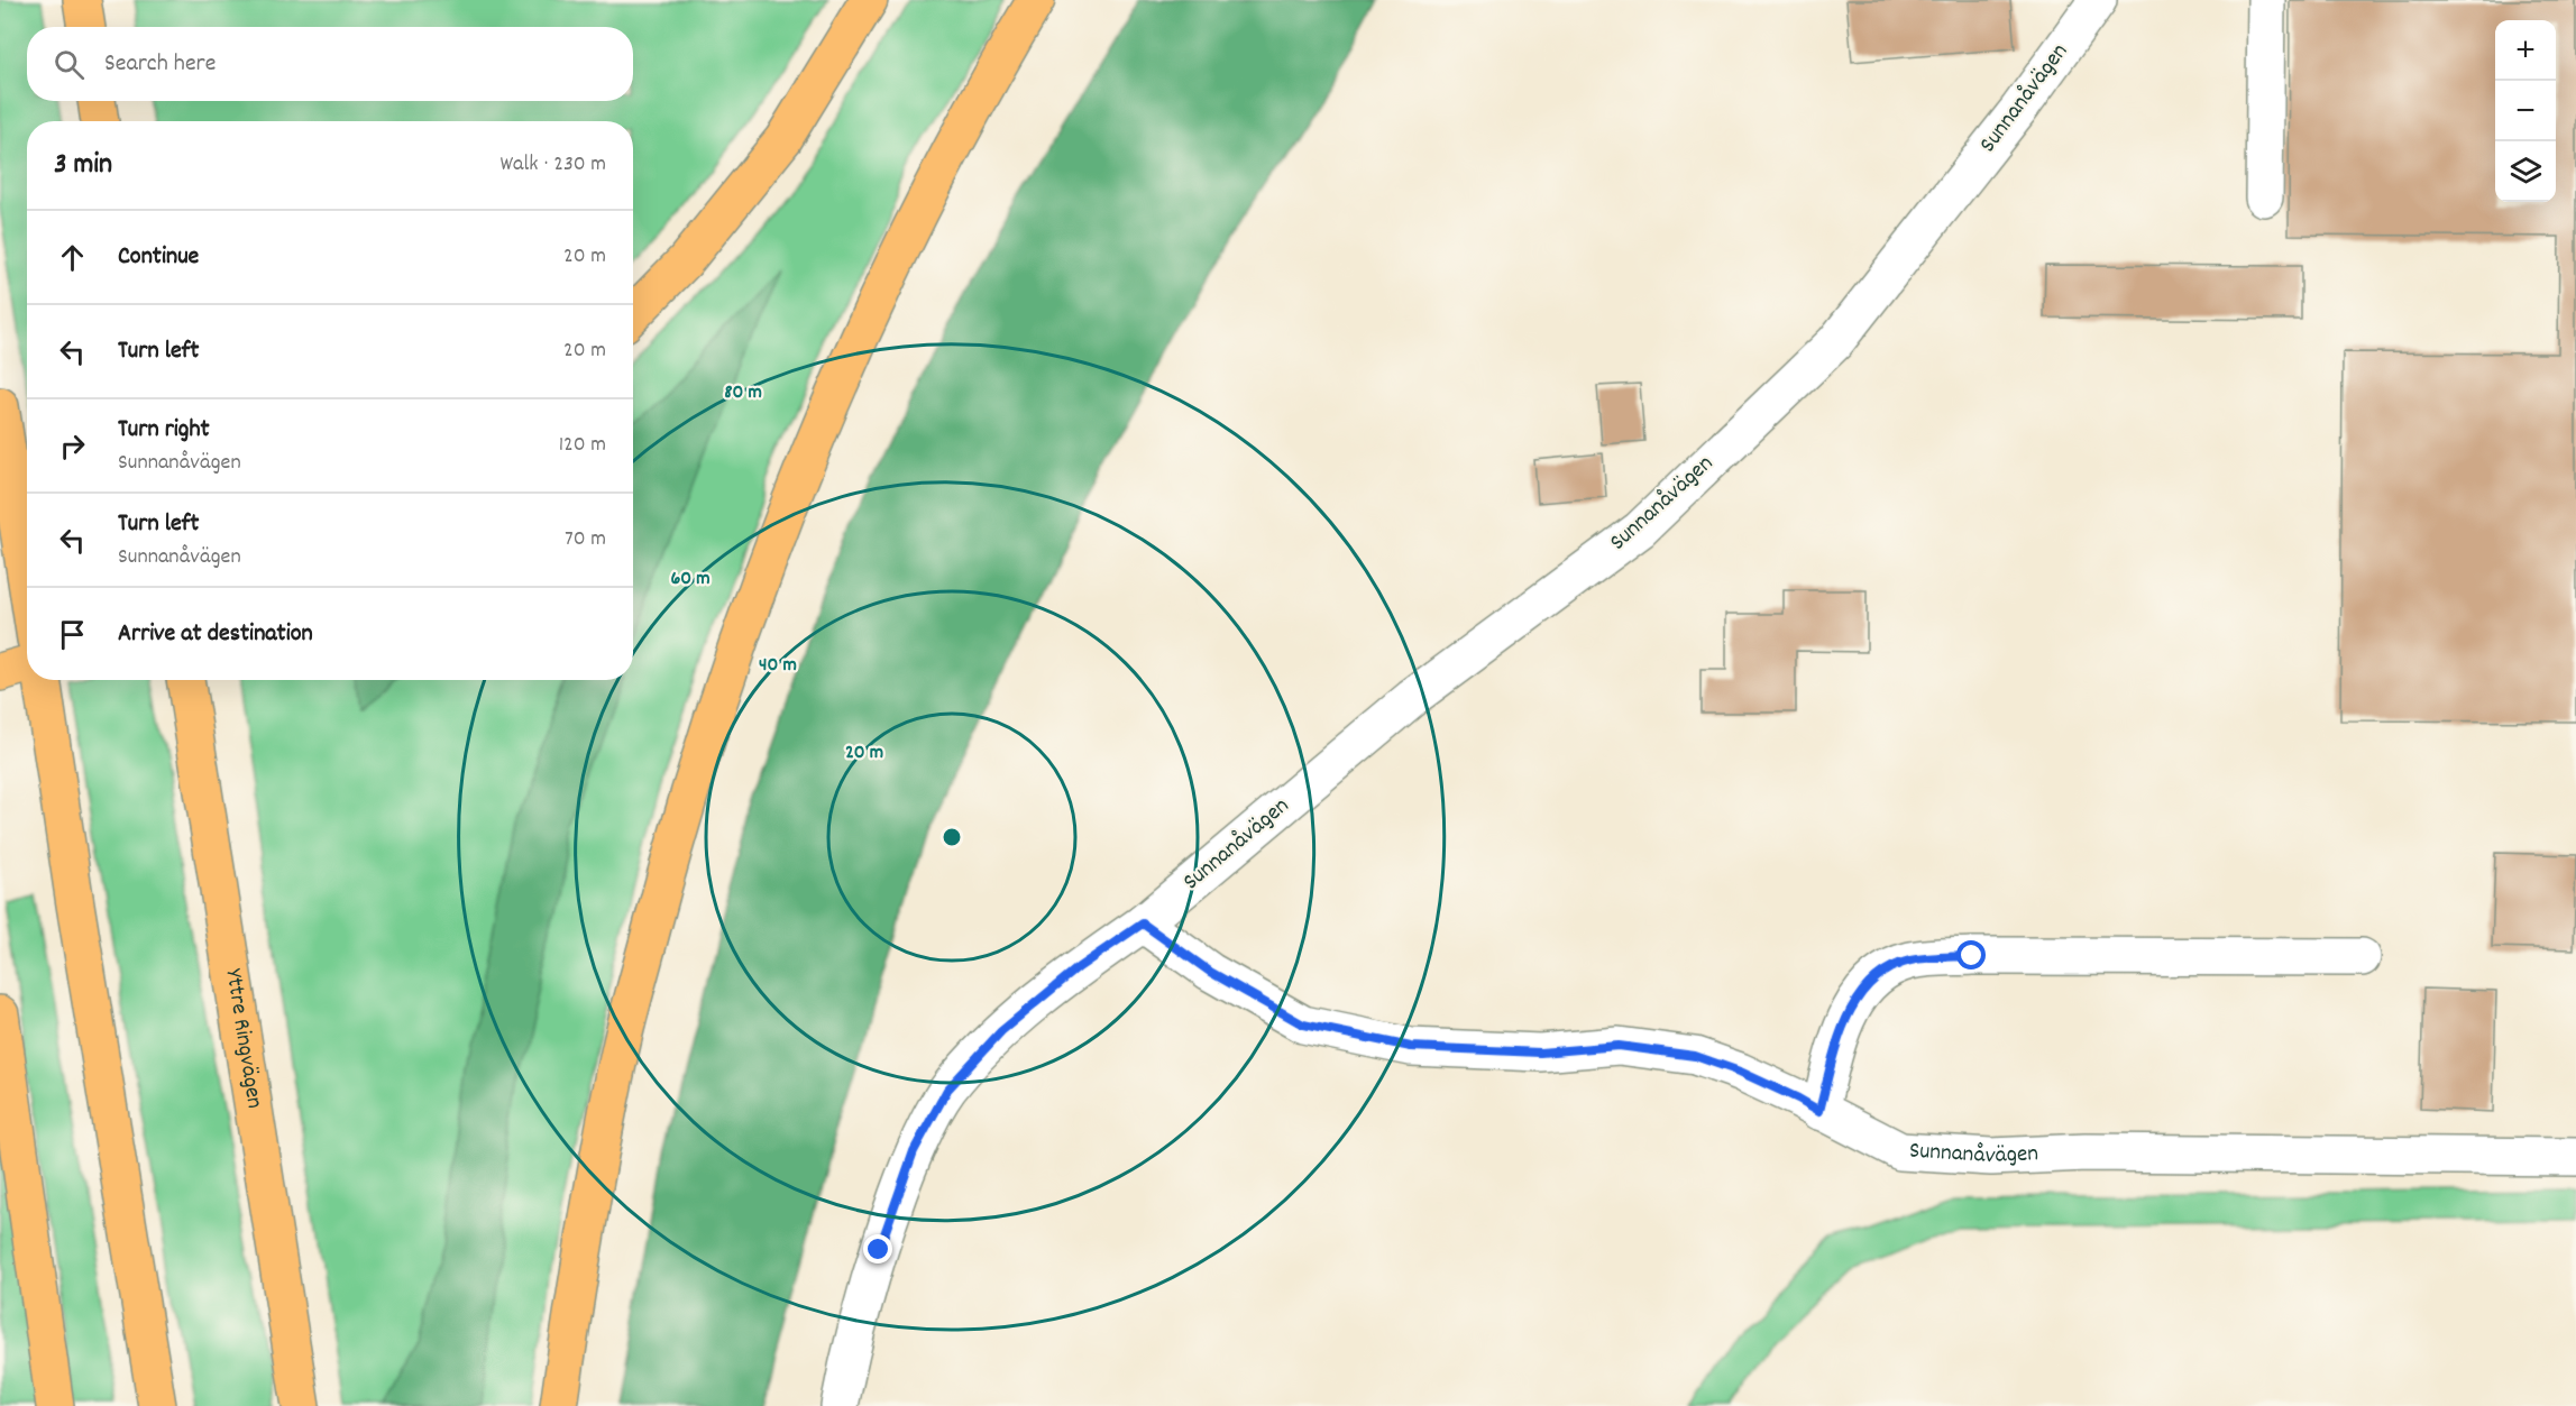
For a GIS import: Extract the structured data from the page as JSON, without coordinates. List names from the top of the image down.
{
  "streets": {
    "highway": ["Yttre Ringvägen"],
    "street": ["Sunnanåvägen"]
  },
  "page": {
    "map_buttons": ["+", "−"],
    "search": "Search here",
    "heading": ["3 min", "Walk · 230 m"],
    "list": [
      ["Continue", "20 m"],
      ["Turn left", "20 m"],
      ["Turn right", "Sunnanåvägen", "120 m"],
      ["Turn left", "Sunnanåvägen", "70 m"],
      "Arrive at destination"
    ]
  },
  "rings": [
    "80 m",
    "60 m",
    "40 m",
    "20 m"
  ]
}
